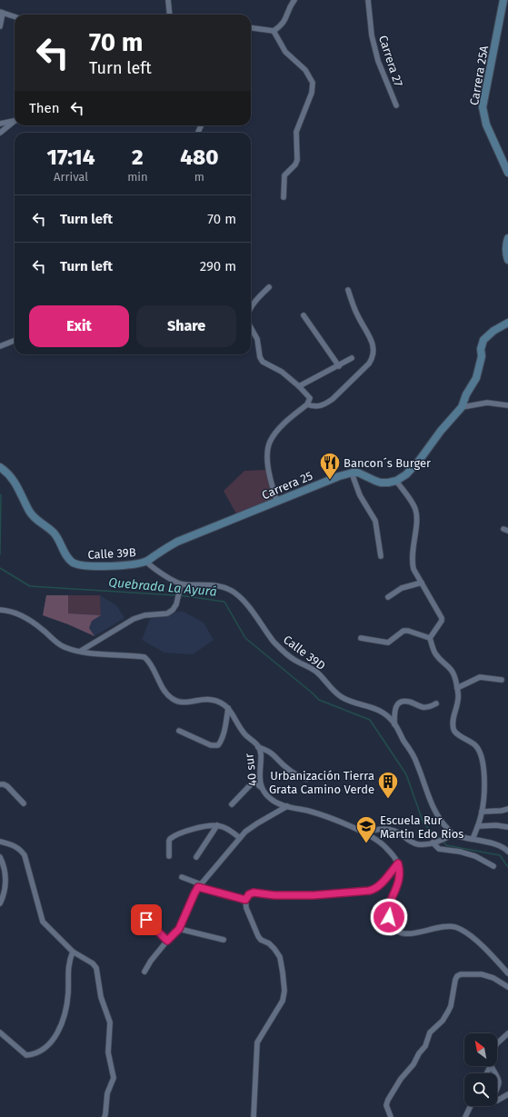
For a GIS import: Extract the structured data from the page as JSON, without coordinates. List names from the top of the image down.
{
  "streets": {
    "street": [
      "Carrera 27",
      "Carrera 25A",
      "Carrera 25",
      "Calle 39B",
      "Calle 39D",
      "40 sur"
    ]
  },
  "crossings": [
    ["Carrera 25", "Calle 39B"],
    ["Calle 39B", "Calle 39D"]
  ],
  "water": ["Quebrada La Ayurá"],
  "places": {
    "restaurant": ["Bancon´s Burger"],
    "building": ["Urbanización Tierra Grata Camino Verde"],
    "school or university": ["Escuela Rur Martin Edo Rios"]
  },
  "north": "top left",
  "page": {
    "turn": ["70 m", "Turn left"],
    "then": "Then",
    "eta": [
      "17:14",
      "Arrival",
      "2",
      "min",
      "480",
      "m"
    ],
    "list": [
      {
        "name": "Turn left",
        "value": "70 m"
      },
      {
        "name": "Turn left",
        "value": "290 m"
      }
    ],
    "buttons": ["Exit", "Share"]
  }
}
